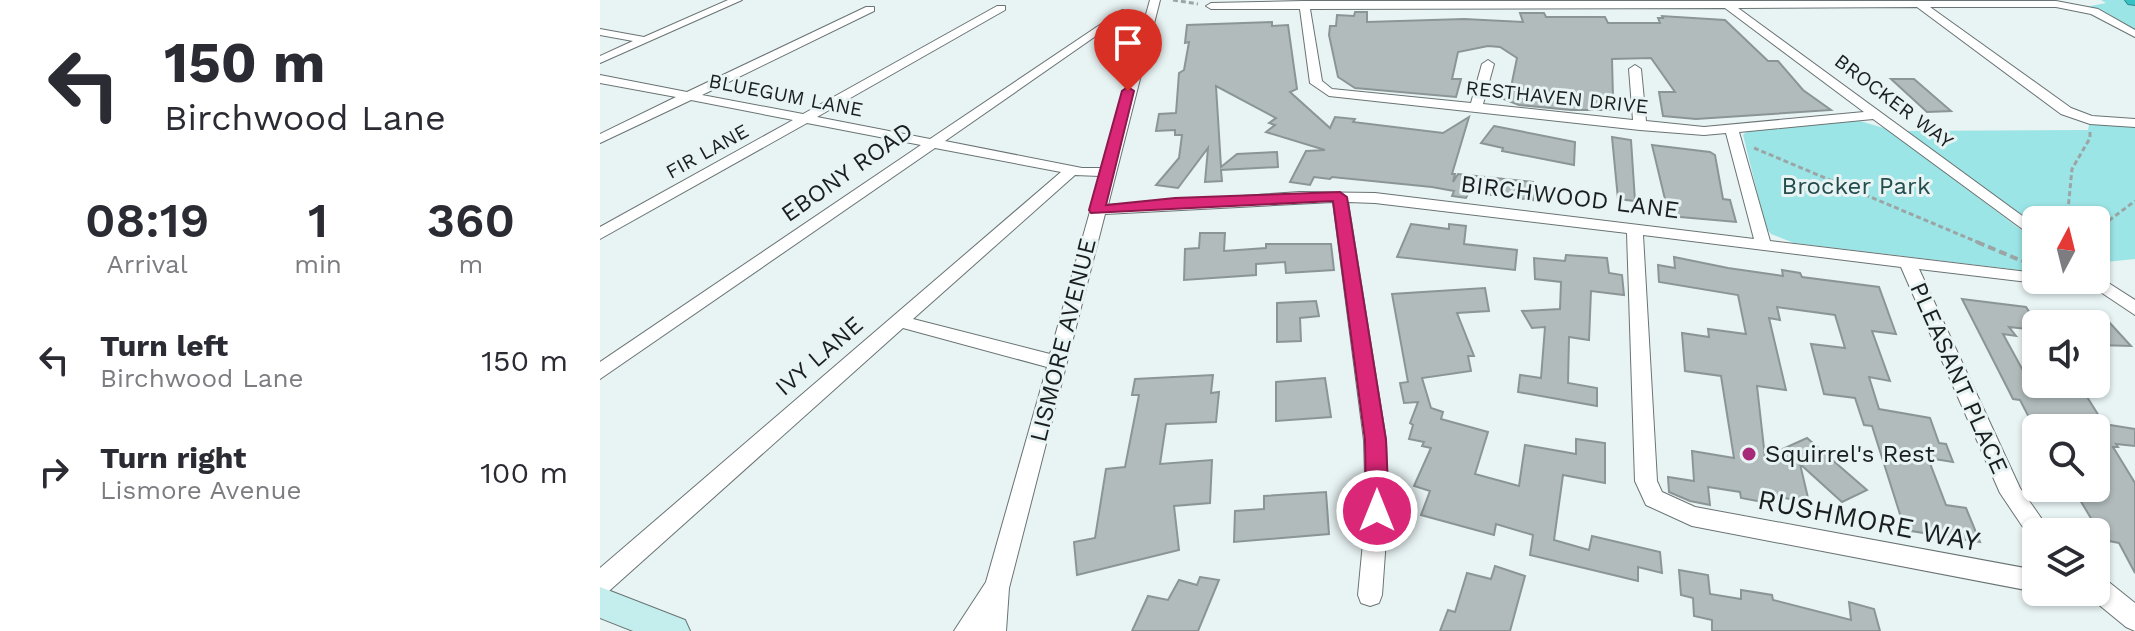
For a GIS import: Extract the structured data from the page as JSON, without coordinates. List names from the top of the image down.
{
  "streets": {
    "street": [
      "BLUEGUM LANE",
      "RESTHAVEN DRIVE",
      "BROCKER WAY",
      "FIR LANE",
      "EBONY ROAD",
      "BIRCHWOOD LANE",
      "LISMORE AVENUE",
      "IVY LANE",
      "PLEASANT PLACE",
      "RUSHMORE WAY"
    ]
  },
  "crossings": [
    ["BLUEGUM LANE", "FIR LANE"],
    ["BLUEGUM LANE", "EBONY ROAD"],
    ["BLUEGUM LANE", "LISMORE AVENUE"],
    ["BLUEGUM LANE", "IVY LANE"],
    ["RESTHAVEN DRIVE", "BROCKER WAY"],
    ["BIRCHWOOD LANE", "LISMORE AVENUE"],
    ["BIRCHWOOD LANE", "PLEASANT PLACE"],
    ["BIRCHWOOD LANE", "RUSHMORE WAY"]
  ],
  "parks": ["Brocker Park"],
  "places": ["Squirrel's Rest"],
  "north": "top",
  "page": {
    "turn": ["150 m", "Birchwood Lane"],
    "eta": [
      "08:19",
      "Arrival",
      "1",
      "min",
      "360",
      "m"
    ],
    "list": [
      {
        "name": "Turn left",
        "note": "Birchwood Lane",
        "value": "150 m"
      },
      {
        "name": "Turn right",
        "note": "Lismore Avenue",
        "value": "100 m"
      }
    ]
  }
}
